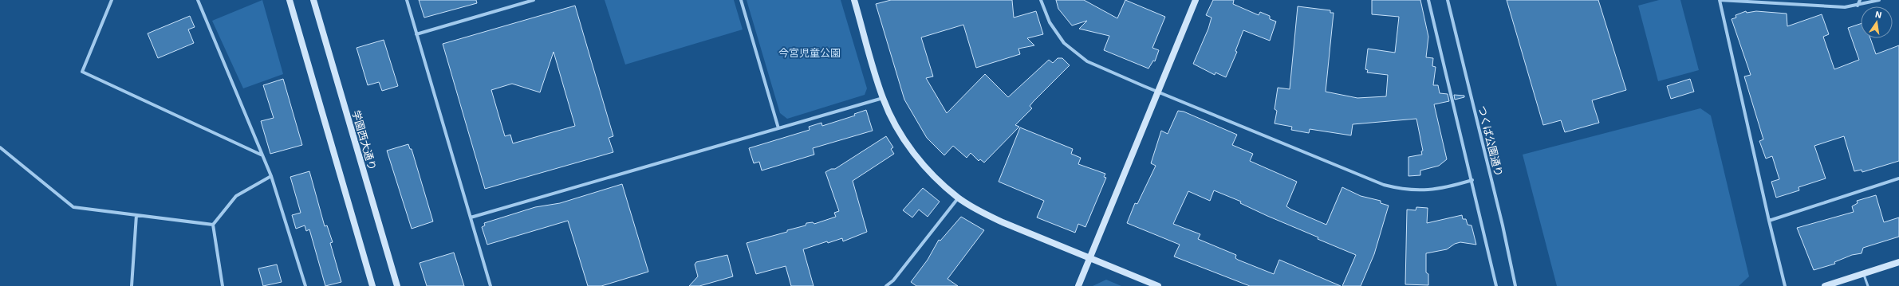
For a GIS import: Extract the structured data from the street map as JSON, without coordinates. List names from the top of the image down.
{
  "streets": {
    "street": ["学園西大通り", "つくば公園通り"]
  },
  "parks": ["今宮児童公園"],
  "north": "top"
}
